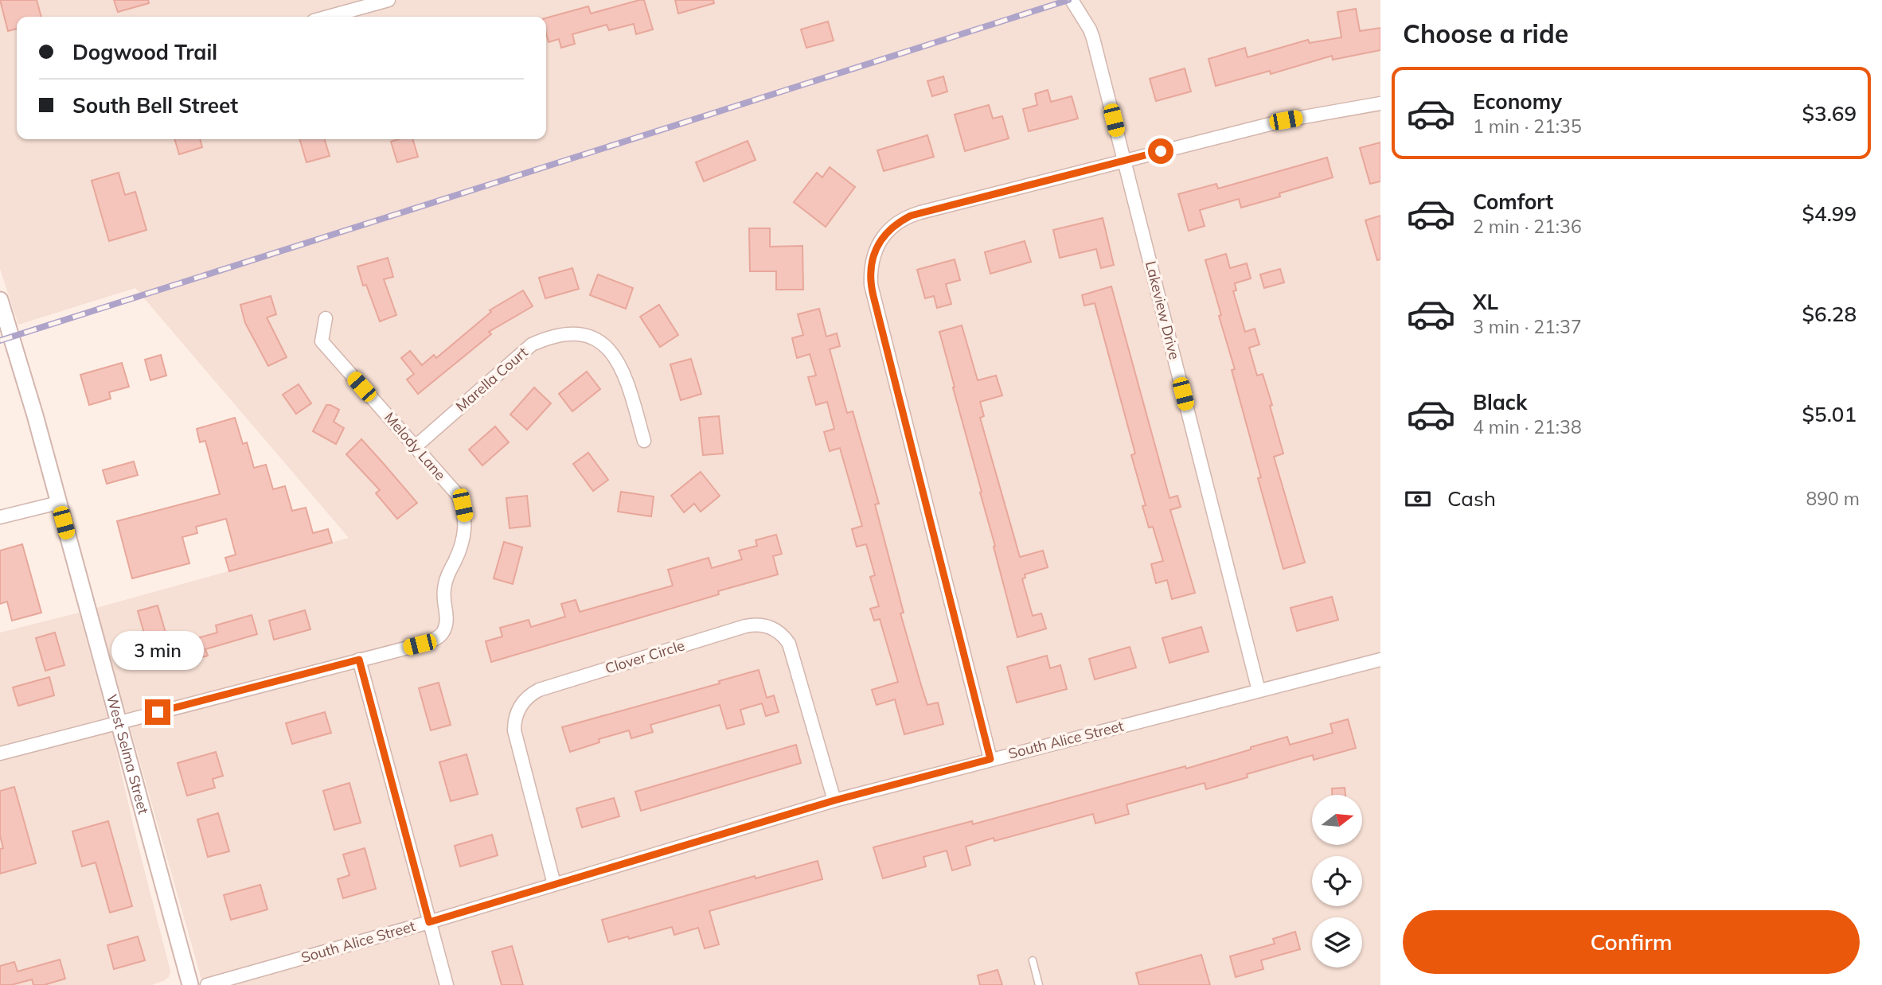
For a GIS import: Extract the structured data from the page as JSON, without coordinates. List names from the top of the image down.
{
  "streets": {
    "street": [
      "Lakeview Drive",
      "Marella Court",
      "Melody Lane",
      "Clover Circle",
      "South Alice Street",
      "West Selma Street"
    ]
  },
  "crossings": [
    ["Lakeview Drive", "South Alice Street"],
    ["Marella Court", "Melody Lane"],
    ["Melody Lane", "West Selma Street"],
    ["Clover Circle", "South Alice Street"]
  ],
  "north": "right",
  "page": {
    "heading": "Choose a ride",
    "banner": ["Dogwood Trail", "South Bell Street"],
    "list": [
      {
        "name": "Economy",
        "note": "1 min · 21:35",
        "value": "$3.69"
      },
      {
        "name": "Comfort",
        "note": "2 min · 21:36",
        "value": "$4.99"
      },
      {
        "name": "XL",
        "note": "3 min · 21:37",
        "value": "$6.28"
      },
      {
        "name": "Black",
        "note": "4 min · 21:38",
        "value": "$5.01"
      }
    ],
    "pay": ["Cash", "890 m"],
    "bubble": "3 min",
    "buttons": "Confirm"
  }
}
